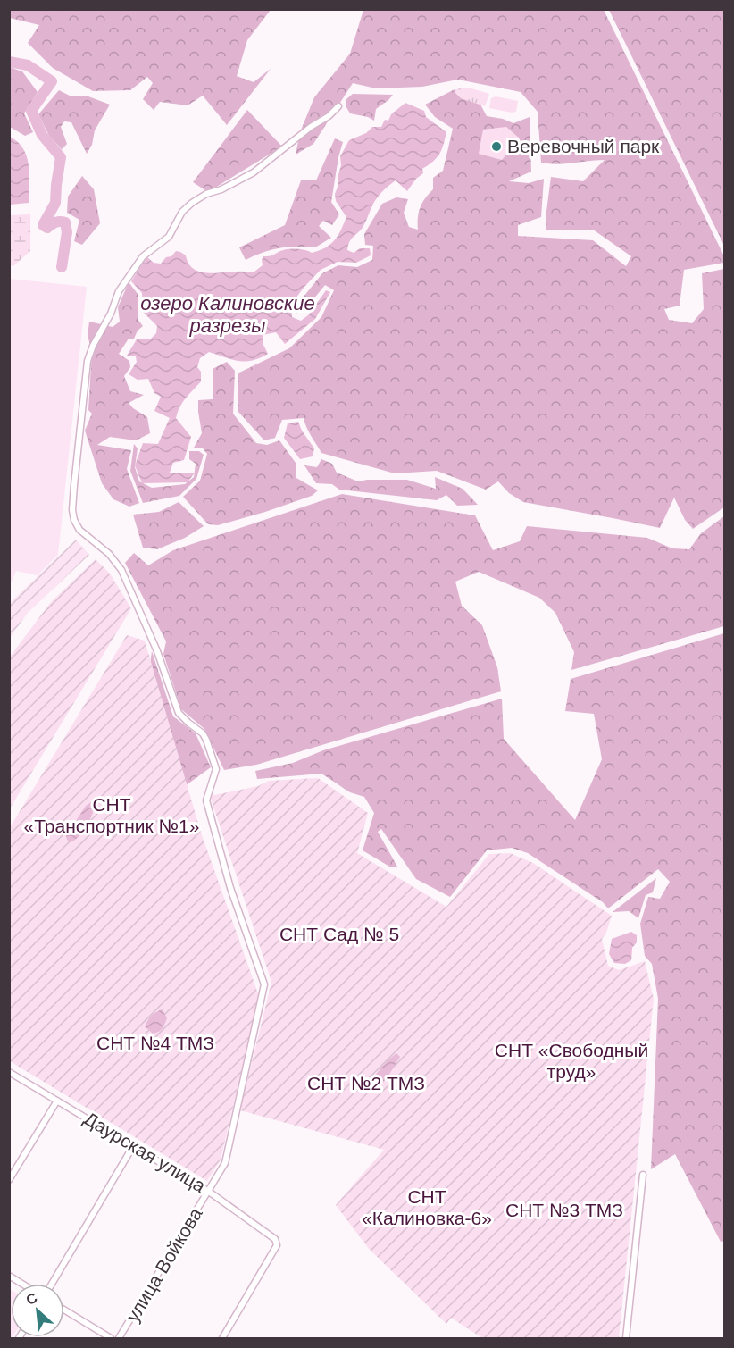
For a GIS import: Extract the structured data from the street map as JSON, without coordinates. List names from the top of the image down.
{
  "streets": {
    "street": ["Даурская улица", "улица Войкова"]
  },
  "crossings": [
    ["Даурская улица", "улица Войкова"]
  ],
  "water": ["озеро Калиновские разрезы"],
  "parks": [
    "СНТ «Транспортник №1»",
    "СНТ Сад № 5",
    "СНТ №4 ТМЗ",
    "СНТ «Свободный труд»",
    "СНТ №2 ТМЗ",
    "СНТ «Калиновка-6»",
    "СНТ №3 ТМЗ"
  ],
  "places": ["Веревочный парк"],
  "north": "top left"
}
